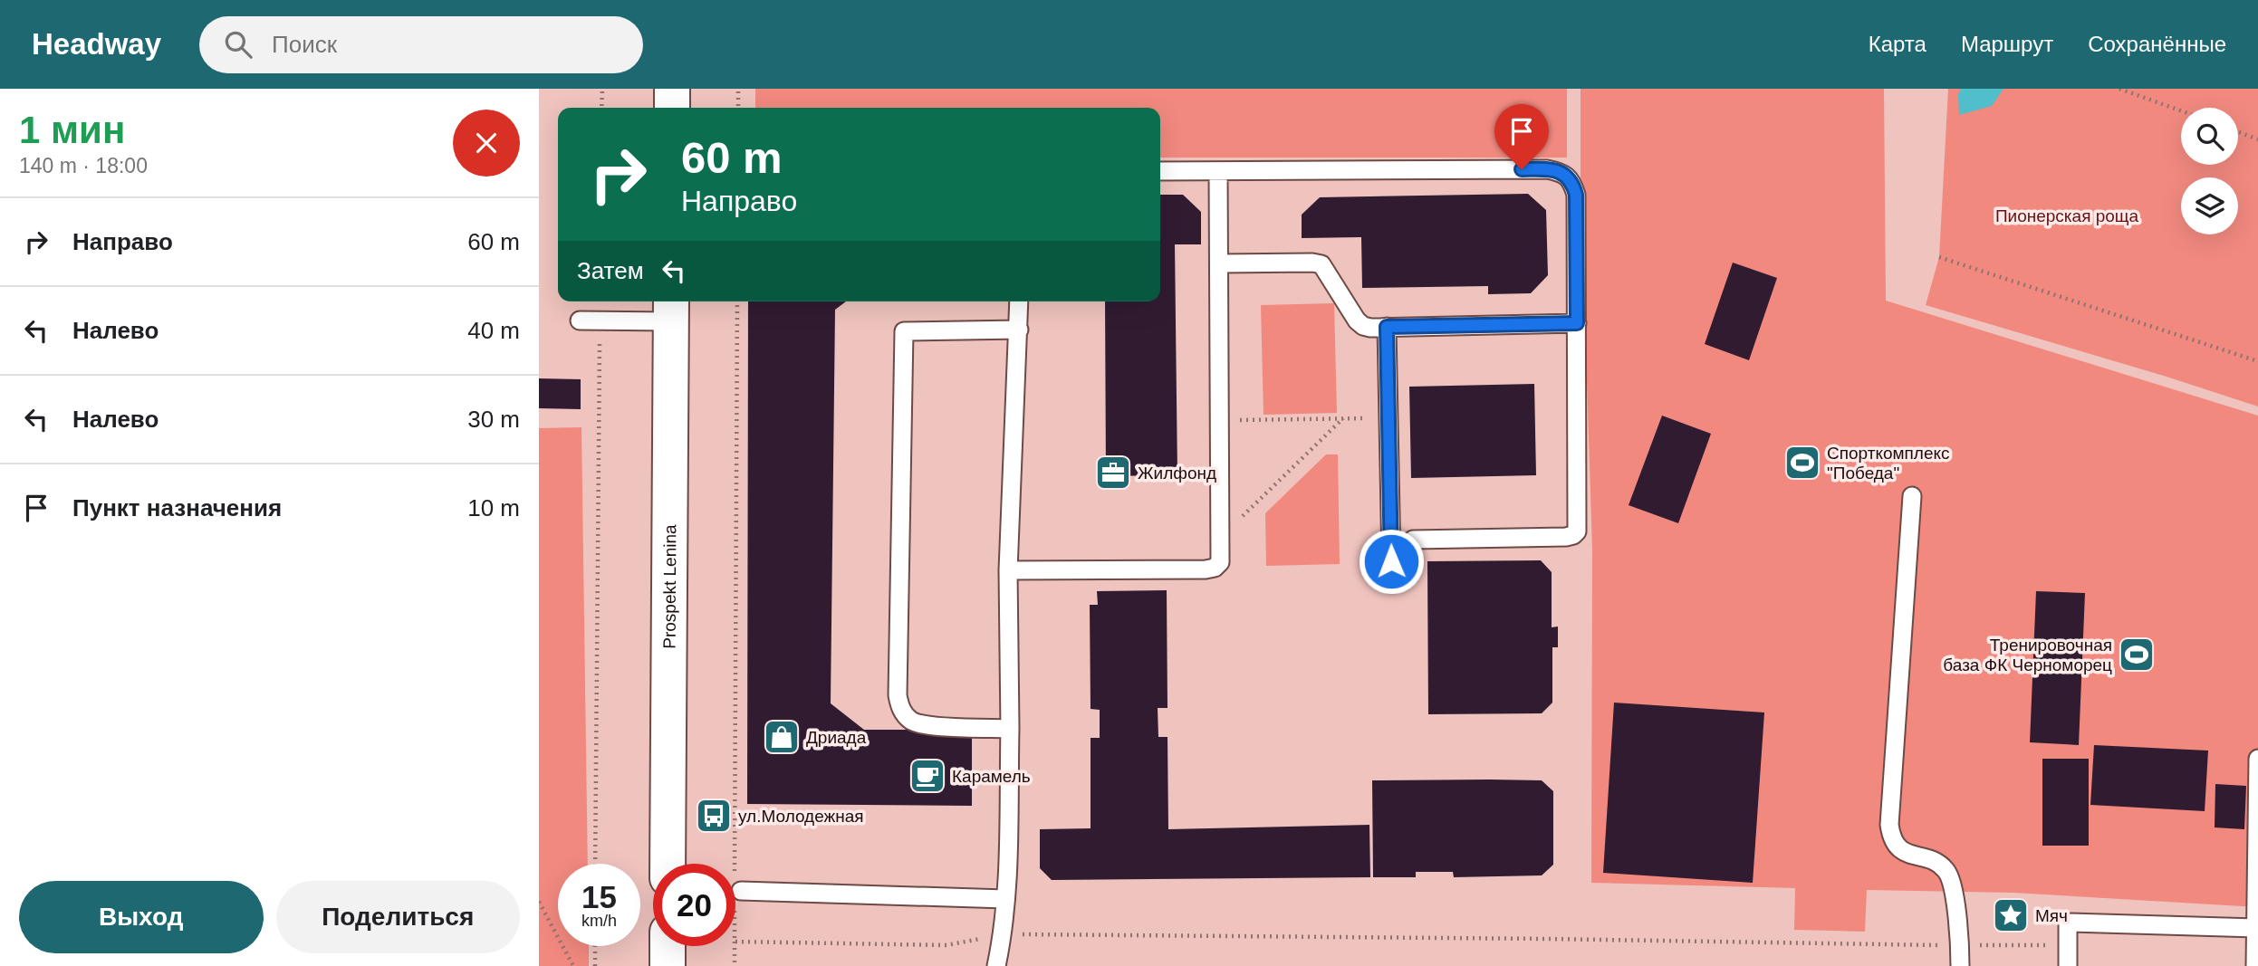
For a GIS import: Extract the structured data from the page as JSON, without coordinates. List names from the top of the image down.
{
  "streets": {
    "street": ["Prospekt Lenina"]
  },
  "parks": ["Пионерская роща"],
  "places": {
    "sports": ["Спорткомплекс \"Победа\"", "Тренировочная база ФК Черноморец"],
    "office": ["Жилфонд"],
    "shop": ["Дриада"],
    "cafe": ["Карамель"],
    "bus stop": ["ул.Молодежная"],
    "place": ["Мяч"]
  },
  "page": {
    "header": "Headway",
    "search": "Поиск",
    "nav": ["Карта", "Маршрут", "Сохранённые"],
    "heading": ["1 мин", "140 m · 18:00"],
    "turn": ["60 m", "Направо"],
    "list": [
      {
        "name": "Направо",
        "value": "60 m"
      },
      {
        "name": "Налево",
        "value": "40 m"
      },
      {
        "name": "Налево",
        "value": "30 m"
      },
      {
        "name": "Пункт назначения",
        "value": "10 m"
      }
    ],
    "then": "Затем",
    "speed": "15 km/h",
    "limit": "20",
    "buttons": ["Выход", "Поделиться"]
  }
}
